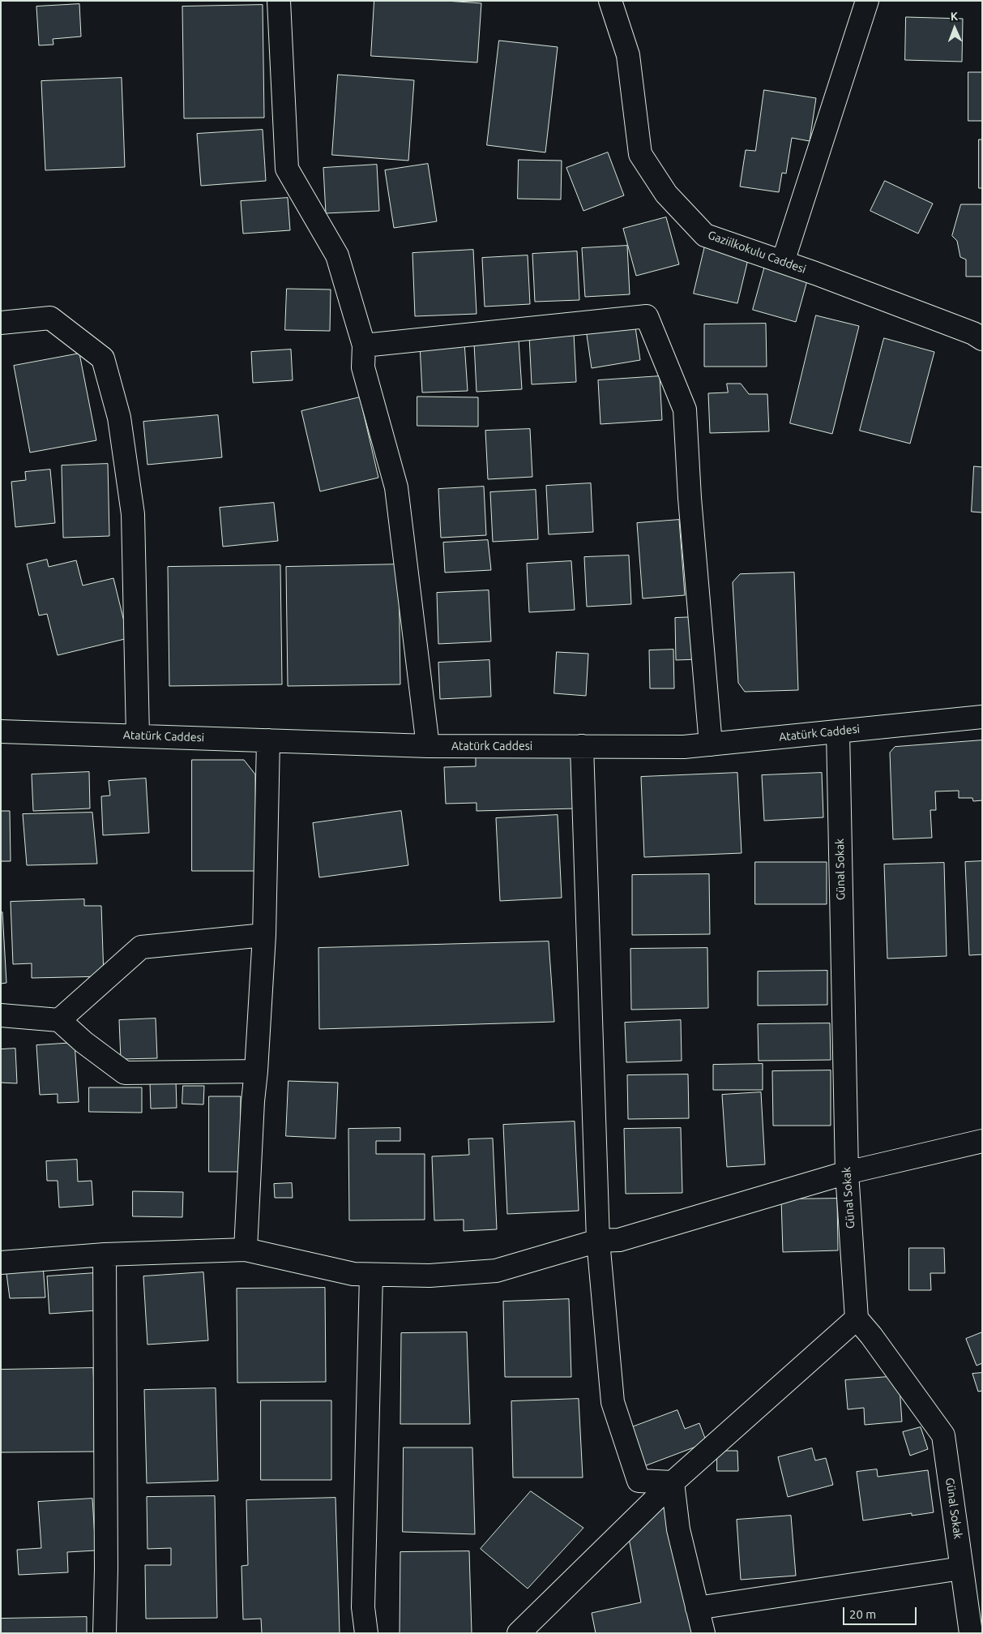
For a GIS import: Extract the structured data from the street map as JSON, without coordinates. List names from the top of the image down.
{
  "streets": {
    "street": ["Gaziilkokulu Caddesi", "Atatürk Caddesi", "Günal Sokak"]
  },
  "crossings": [
    ["Atatürk Caddesi", "Günal Sokak"]
  ],
  "scale_bar": "20 m",
  "north": "top"
}
